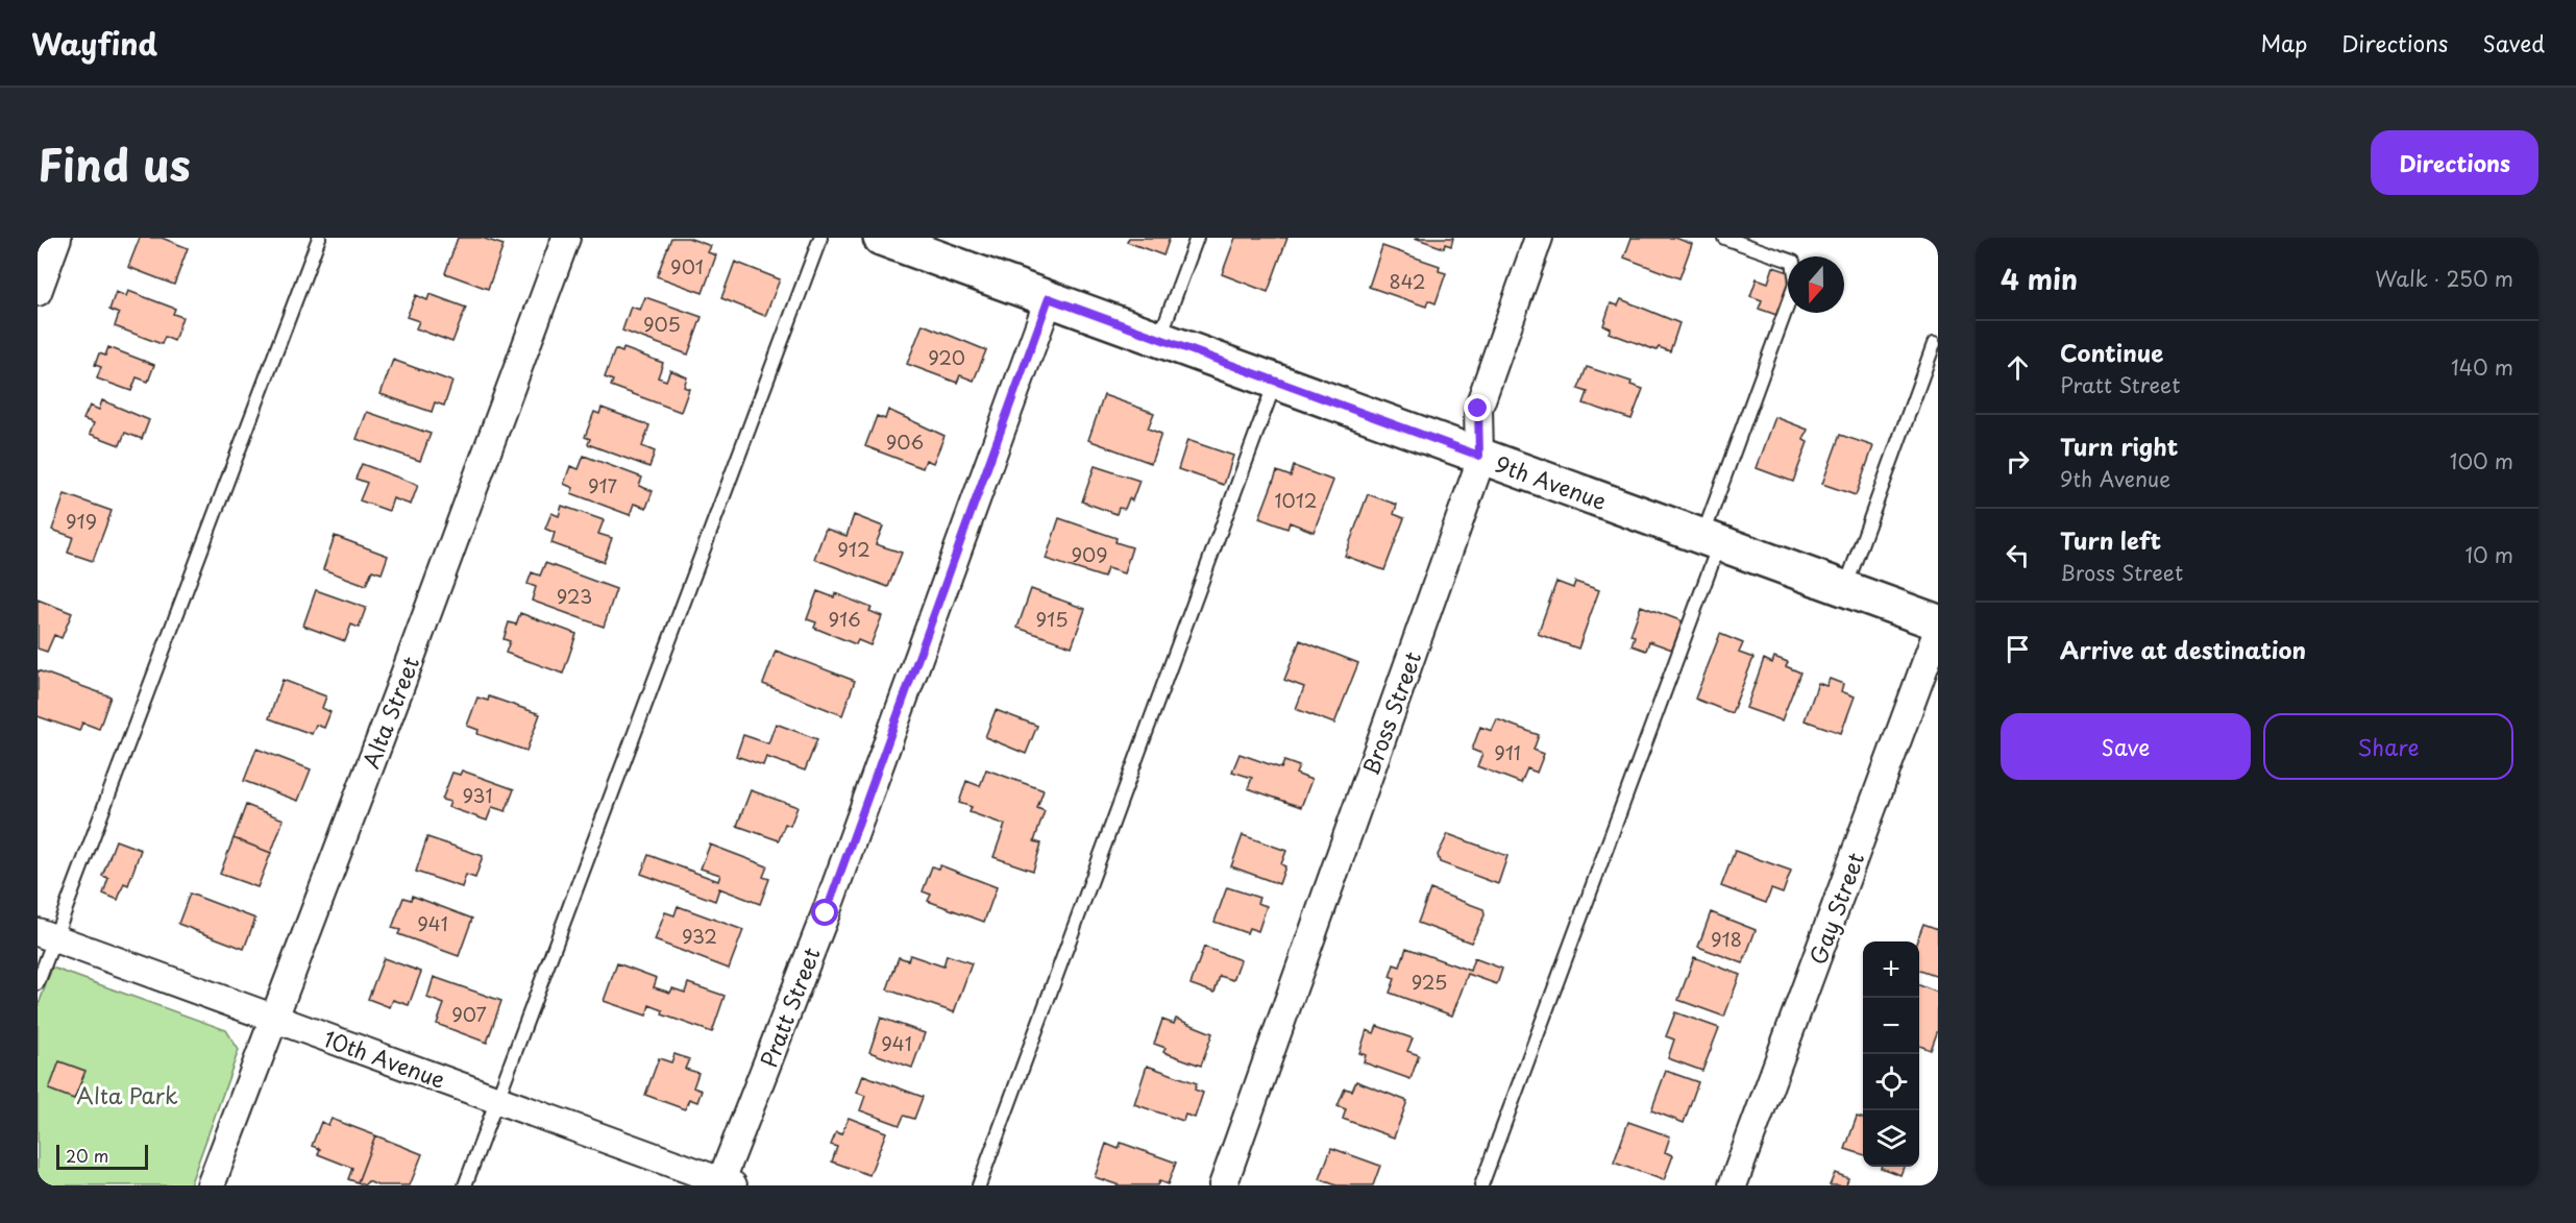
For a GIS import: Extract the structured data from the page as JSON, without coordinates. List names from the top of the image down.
{
  "streets": {
    "main road": ["9th Avenue"],
    "street": [
      "Alta Street",
      "Bross Street",
      "Gay Street",
      "Pratt Street",
      "10th Avenue"
    ]
  },
  "crossings": [
    ["9th Avenue", "Bross Street"],
    ["9th Avenue", "Pratt Street"],
    ["Alta Street", "10th Avenue"],
    ["Pratt Street", "10th Avenue"]
  ],
  "parks": ["Alta Park"],
  "house_numbers": [
    "901",
    "842",
    "905",
    "920",
    "906",
    "917",
    "1012",
    "919",
    "912",
    "909",
    "923",
    "916",
    "915",
    "911",
    "931",
    "941",
    "932",
    "918",
    "925",
    "907",
    "941"
  ],
  "scale_bar": "20 m",
  "north": "bottom",
  "page": {
    "header": "Wayfind",
    "nav": ["Map", "Directions", "Saved"],
    "title": "Find us",
    "buttons": [
      "Directions",
      ["Save", "Share"]
    ],
    "heading": ["4 min", "Walk · 250 m"],
    "list": [
      ["Continue", "Pratt Street", "140 m"],
      ["Turn right", "9th Avenue", "100 m"],
      ["Turn left", "Bross Street", "10 m"],
      "Arrive at destination"
    ],
    "map_buttons": ["+", "−"],
    "scale": "20 m"
  }
}
